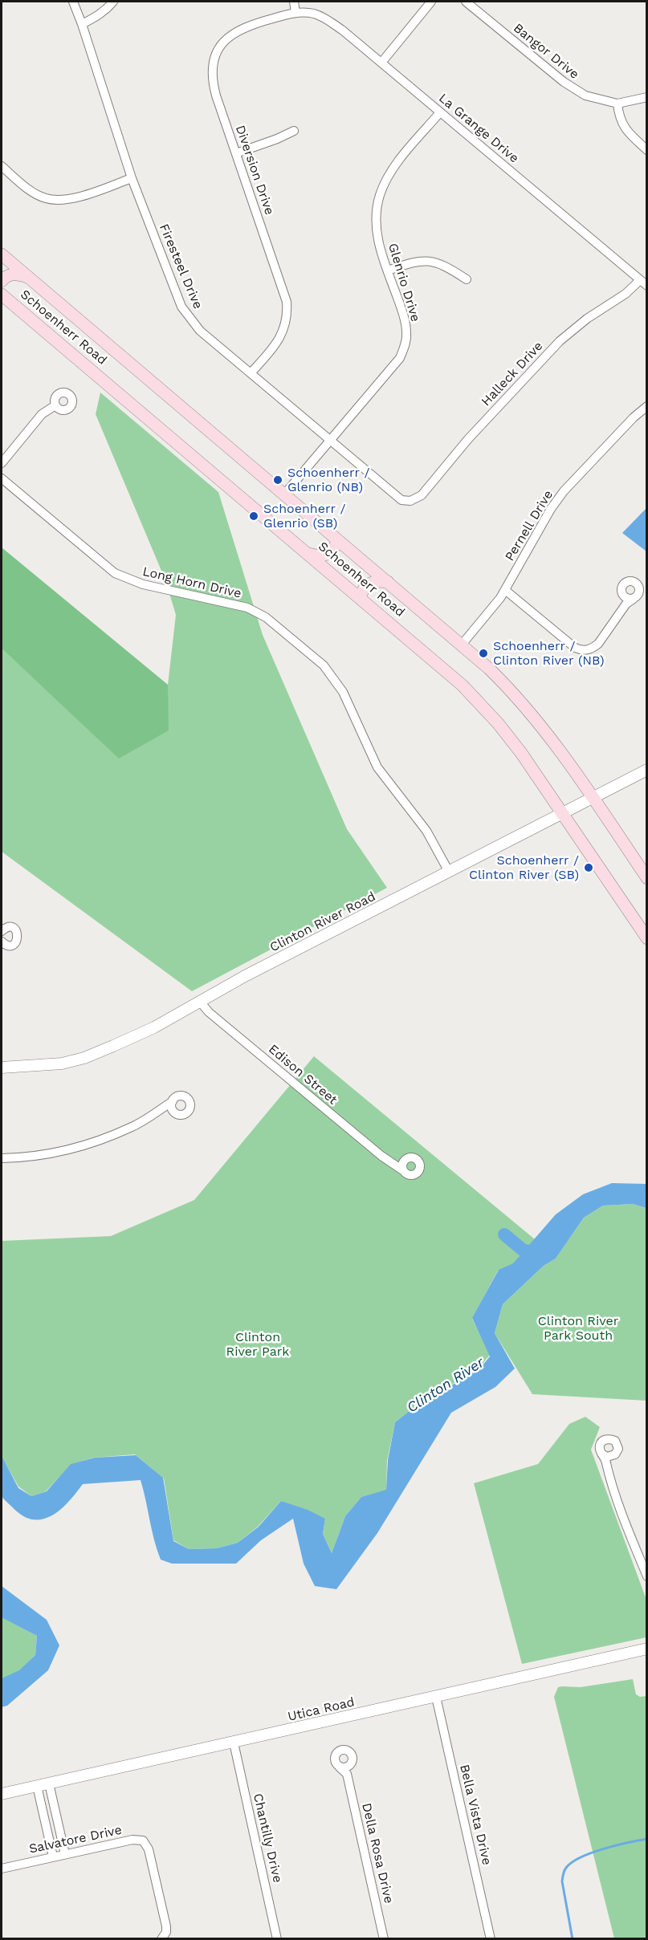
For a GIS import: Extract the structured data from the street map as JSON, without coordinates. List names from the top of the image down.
{
  "streets": {
    "main road": ["Schoenherr Road"],
    "street": [
      "Bangor Drive",
      "La Grange Drive",
      "Diversion Drive",
      "Firesteel Drive",
      "Glenrio Drive",
      "Halleck Drive",
      "Pernell Drive",
      "Long Horn Drive",
      "Clinton River Road",
      "Edison Street",
      "Utica Road",
      "Bella Vista Drive",
      "Chantilly Drive",
      "Salvatore Drive",
      "Della Rosa Drive"
    ]
  },
  "crossings": [
    ["La Grange Drive", "Diversion Drive"],
    ["La Grange Drive", "Glenrio Drive"],
    ["La Grange Drive", "Halleck Drive"],
    ["Diversion Drive", "Firesteel Drive"],
    ["Firesteel Drive", "Glenrio Drive"],
    ["Firesteel Drive", "Halleck Drive"],
    ["Glenrio Drive", "Schoenherr Road"],
    ["Schoenherr Road", "Pernell Drive"],
    ["Schoenherr Road", "Clinton River Road"],
    ["Long Horn Drive", "Clinton River Road"],
    ["Clinton River Road", "Edison Street"],
    ["Utica Road", "Bella Vista Drive"],
    ["Utica Road", "Chantilly Drive"]
  ],
  "water": ["Clinton River"],
  "parks": ["Clinton River Park South", "Clinton River Park"],
  "places": [
    "Schoenherr / Glenrio (NB)",
    "Schoenherr / Glenrio (SB)",
    "Schoenherr / Clinton River (NB)",
    "Schoenherr / Clinton River (SB)"
  ]
}
